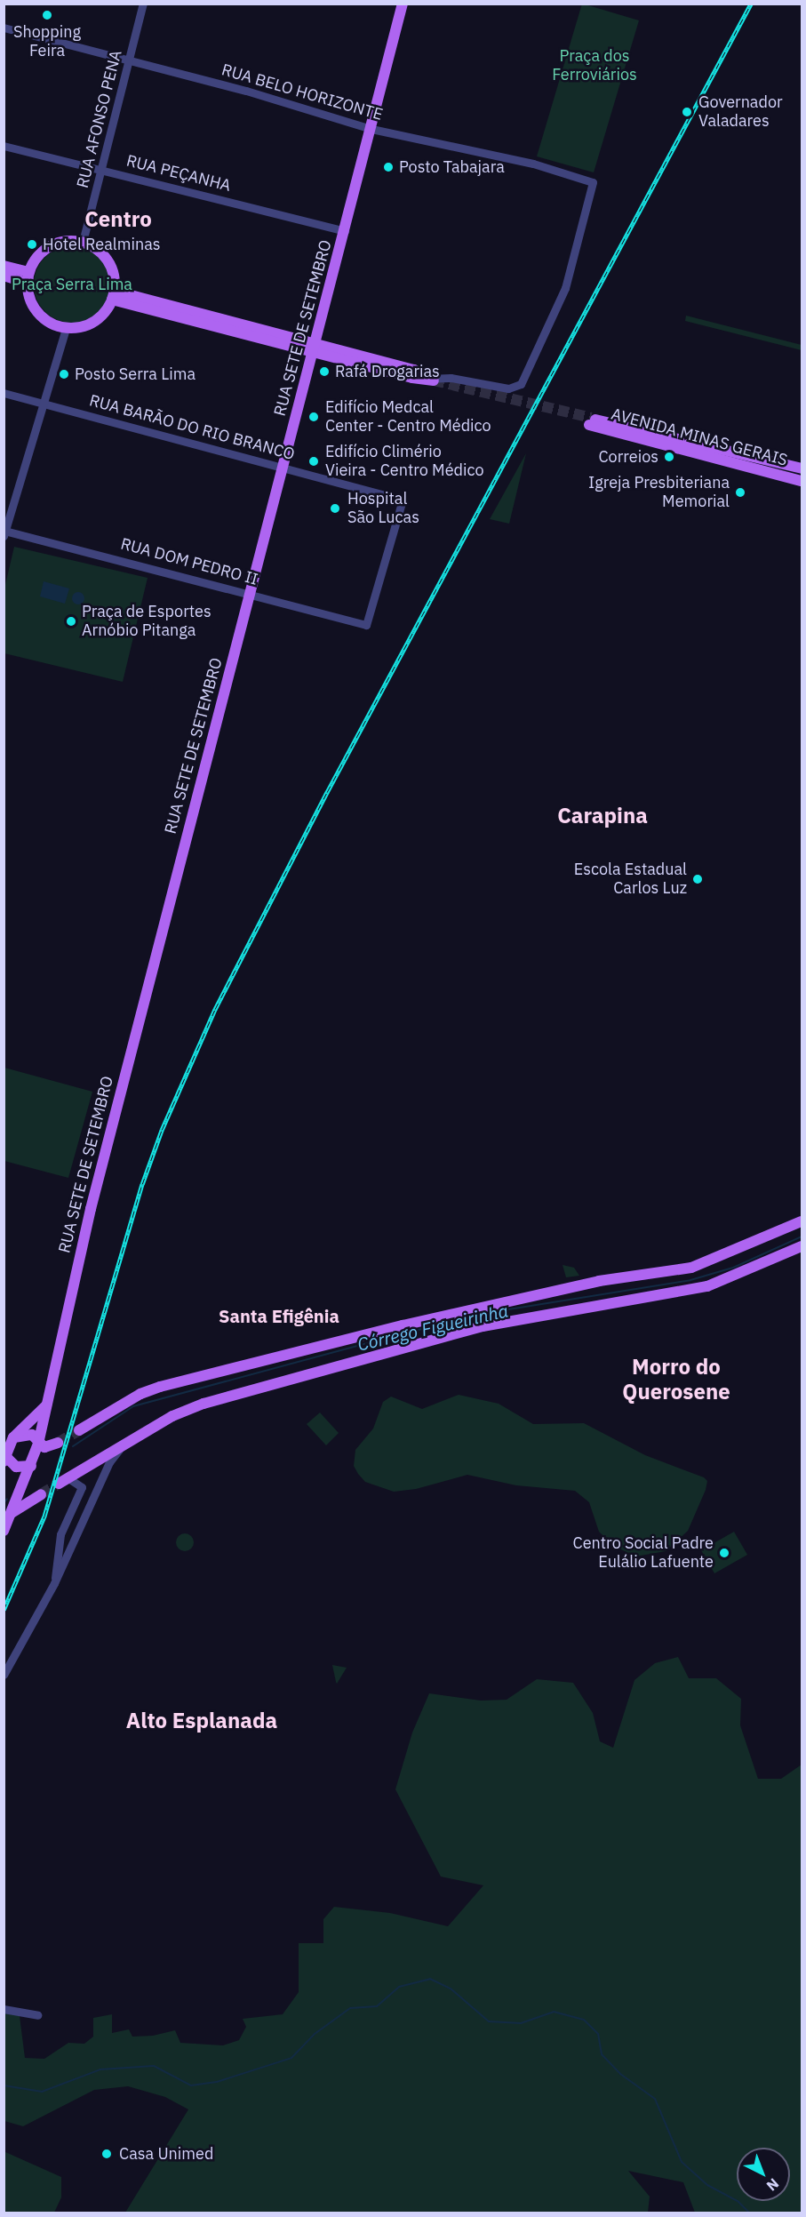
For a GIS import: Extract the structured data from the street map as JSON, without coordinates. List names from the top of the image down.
{
  "streets": {
    "main road": ["RUA SETE DE SETEMBRO", "AVENIDA MINAS GERAIS"],
    "street": [
      "RUA BELO HORIZONTE",
      "RUA AFONSO PENA",
      "RUA PEÇANHA",
      "RUA BARÃO DO RIO BRANCO",
      "RUA DOM PEDRO II"
    ]
  },
  "crossings": [
    ["RUA BELO HORIZONTE", "RUA AFONSO PENA"],
    ["RUA BELO HORIZONTE", "RUA SETE DE SETEMBRO"],
    ["RUA AFONSO PENA", "RUA PEÇANHA"],
    ["RUA PEÇANHA", "RUA SETE DE SETEMBRO"],
    ["RUA SETE DE SETEMBRO", "RUA BARÃO DO RIO BRANCO"],
    ["RUA SETE DE SETEMBRO", "RUA DOM PEDRO II"],
    ["RUA BARÃO DO RIO BRANCO", "RUA DOM PEDRO II"]
  ],
  "districts": [
    "Centro",
    "Carapina",
    "Santa Efigênia",
    "Morro do Querosene",
    "Alto Esplanada"
  ],
  "water": ["Córrego Figueirinha"],
  "parks": ["Praça dos Ferroviários", "Praça Serra Lima"],
  "places": [
    "Shopping Feira",
    "Governador Valadares",
    "Posto Tabajara",
    "Hotel Realminas",
    "Rafá Drogarias",
    "Posto Serra Lima",
    "Edifício Medcal Center - Centro Médico",
    "Correios",
    "Edifício Climério Vieira - Centro Médico",
    "Igreja Presbiteriana Memorial",
    "Hospital São Lucas",
    "Praça de Esportes Arnóbio Pitanga",
    "Escola Estadual Carlos Luz",
    "Centro Social Padre Eulálio Lafuente",
    "Casa Unimed"
  ],
  "north": "bottom right"
}
